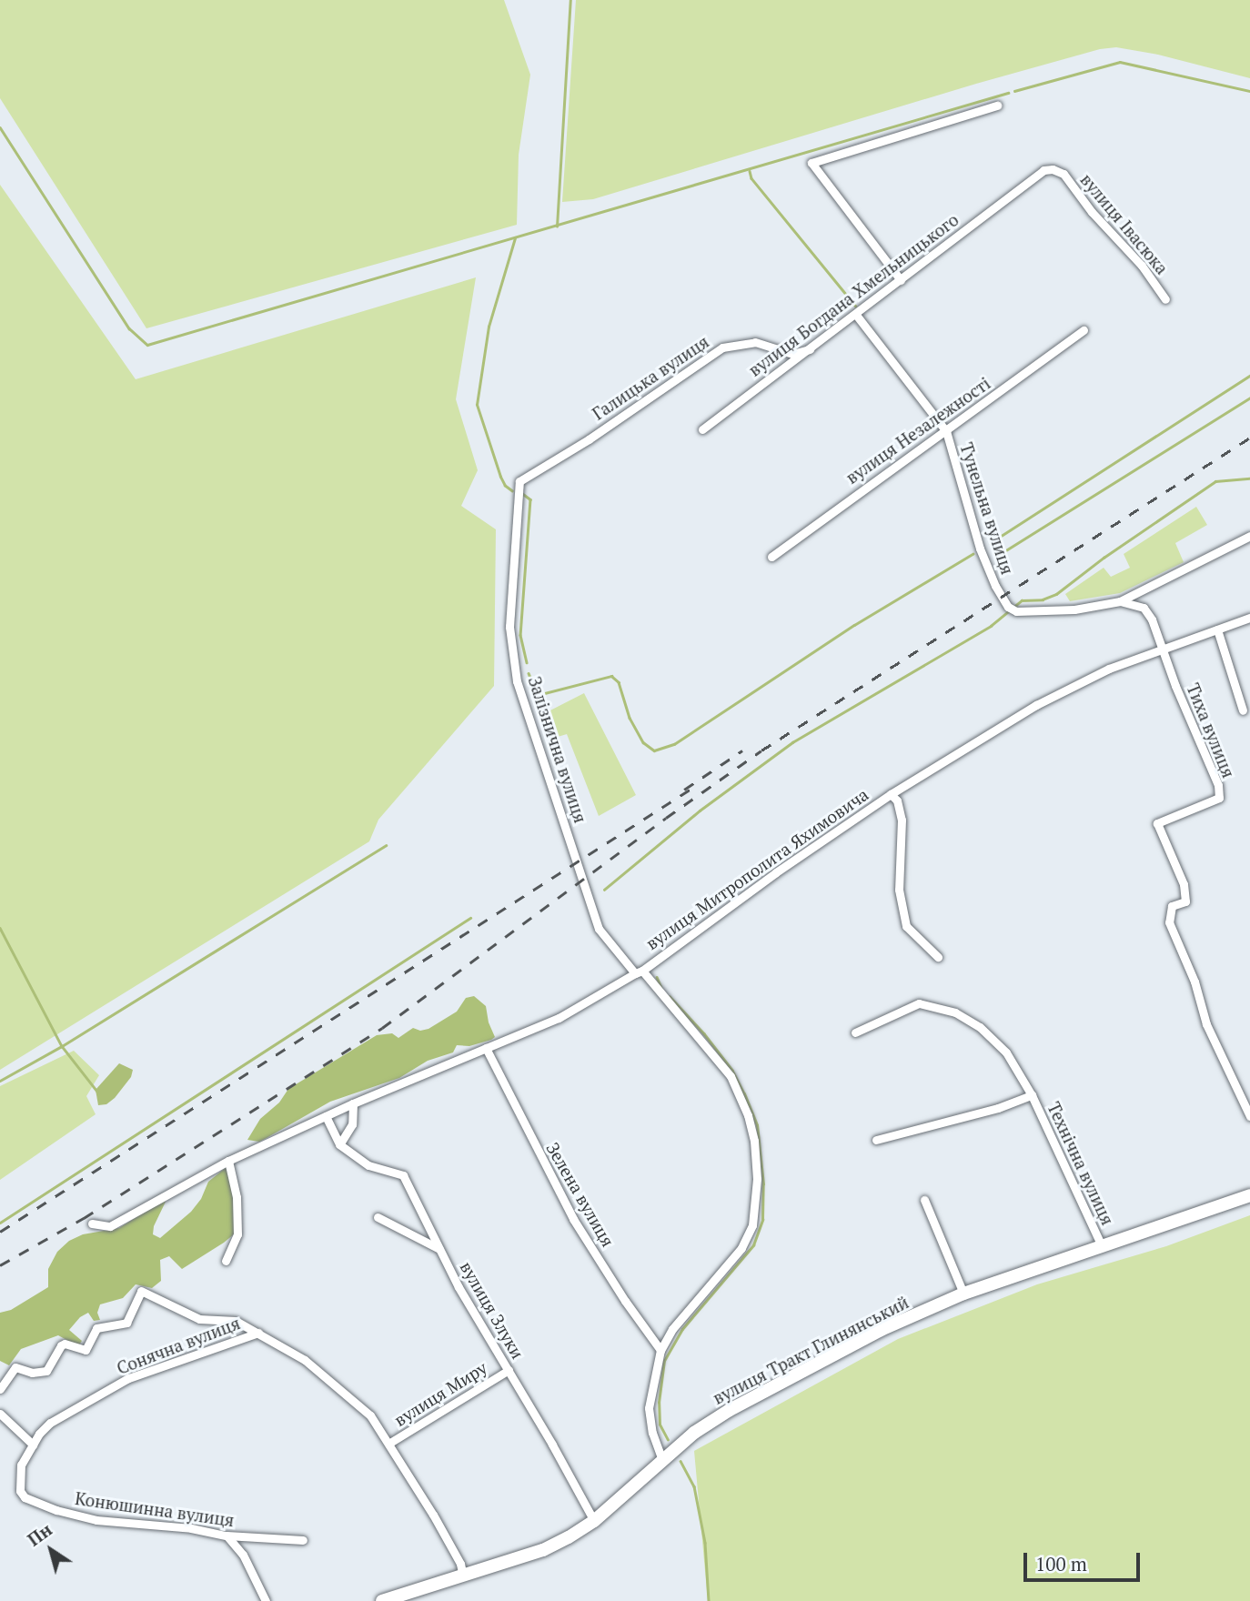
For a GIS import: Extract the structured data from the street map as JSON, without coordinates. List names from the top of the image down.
{
  "streets": {
    "main road": ["вулиця Тракт Глинянський"],
    "street": [
      "вулиця Івасюка",
      "вулиця Богдана Хмельницького",
      "Галицька вулиця",
      "вулиця Незалежності",
      "Тунельна вулиця",
      "Тиха вулиця",
      "Залізнична вулиця",
      "вулиця Митрополита Яхимовича",
      "Технічна вулиця",
      "Зелена вулиця",
      "вулиця Злуки",
      "Сонячна вулиця",
      "вулиця Миру",
      "Конюшинна вулиця"
    ]
  },
  "crossings": [
    ["вулиця Івасюка", "вулиця Богдана Хмельницького"],
    ["вулиця Богдана Хмельницького", "Галицька вулиця"],
    ["вулиця Богдана Хмельницького", "Тунельна вулиця"],
    ["Галицька вулиця", "Залізнична вулиця"],
    ["вулиця Незалежності", "Тунельна вулиця"],
    ["Тиха вулиця", "вулиця Митрополита Яхимовича"],
    ["Залізнична вулиця", "вулиця Митрополита Яхимовича"],
    ["Залізнична вулиця", "Зелена вулиця"],
    ["Залізнична вулиця", "вулиця Тракт Глинянський"],
    ["Технічна вулиця", "вулиця Тракт Глинянський"],
    ["вулиця Злуки", "вулиця Тракт Глинянський"],
    ["вулиця Злуки", "вулиця Миру"],
    ["Сонячна вулиця", "вулиця Тракт Глинянський"],
    ["Сонячна вулиця", "вулиця Миру"],
    ["Сонячна вулиця", "Конюшинна вулиця"]
  ],
  "scale_bar": "100 m",
  "north": "top left"
}
